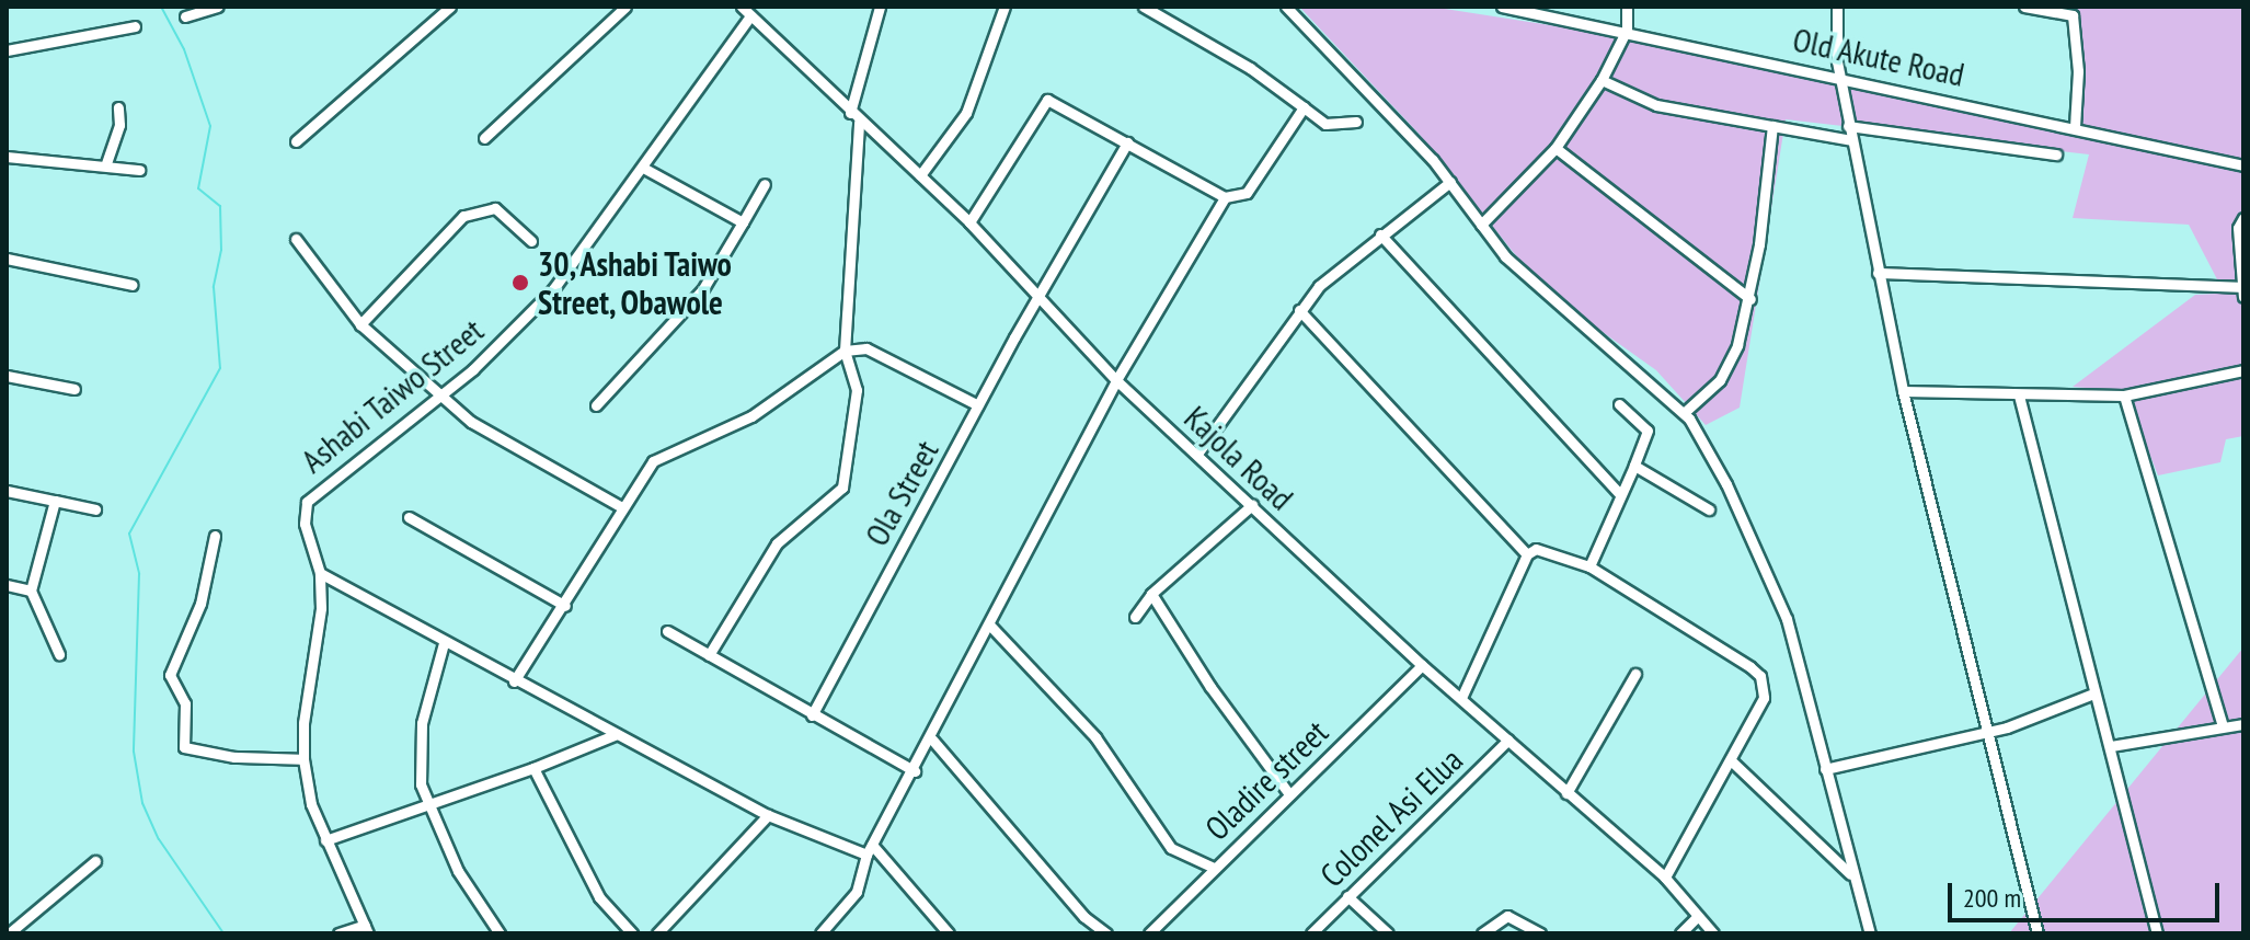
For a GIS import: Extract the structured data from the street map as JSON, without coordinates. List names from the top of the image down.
{
  "streets": {
    "street": [
      "Old Akute Road",
      "Ashabi Taiwo Street",
      "Kajola Road",
      "Ola Street",
      "Oladire street",
      "Colonel Asi Elua"
    ]
  },
  "crossings": [
    ["Ashabi Taiwo Street", "Kajola Road"],
    ["Kajola Road", "Ola Street"],
    ["Kajola Road", "Oladire street"],
    ["Kajola Road", "Colonel Asi Elua"]
  ],
  "places": ["30, Ashabi Taiwo Street, Obawole"],
  "scale_bar": "200 m"
}
